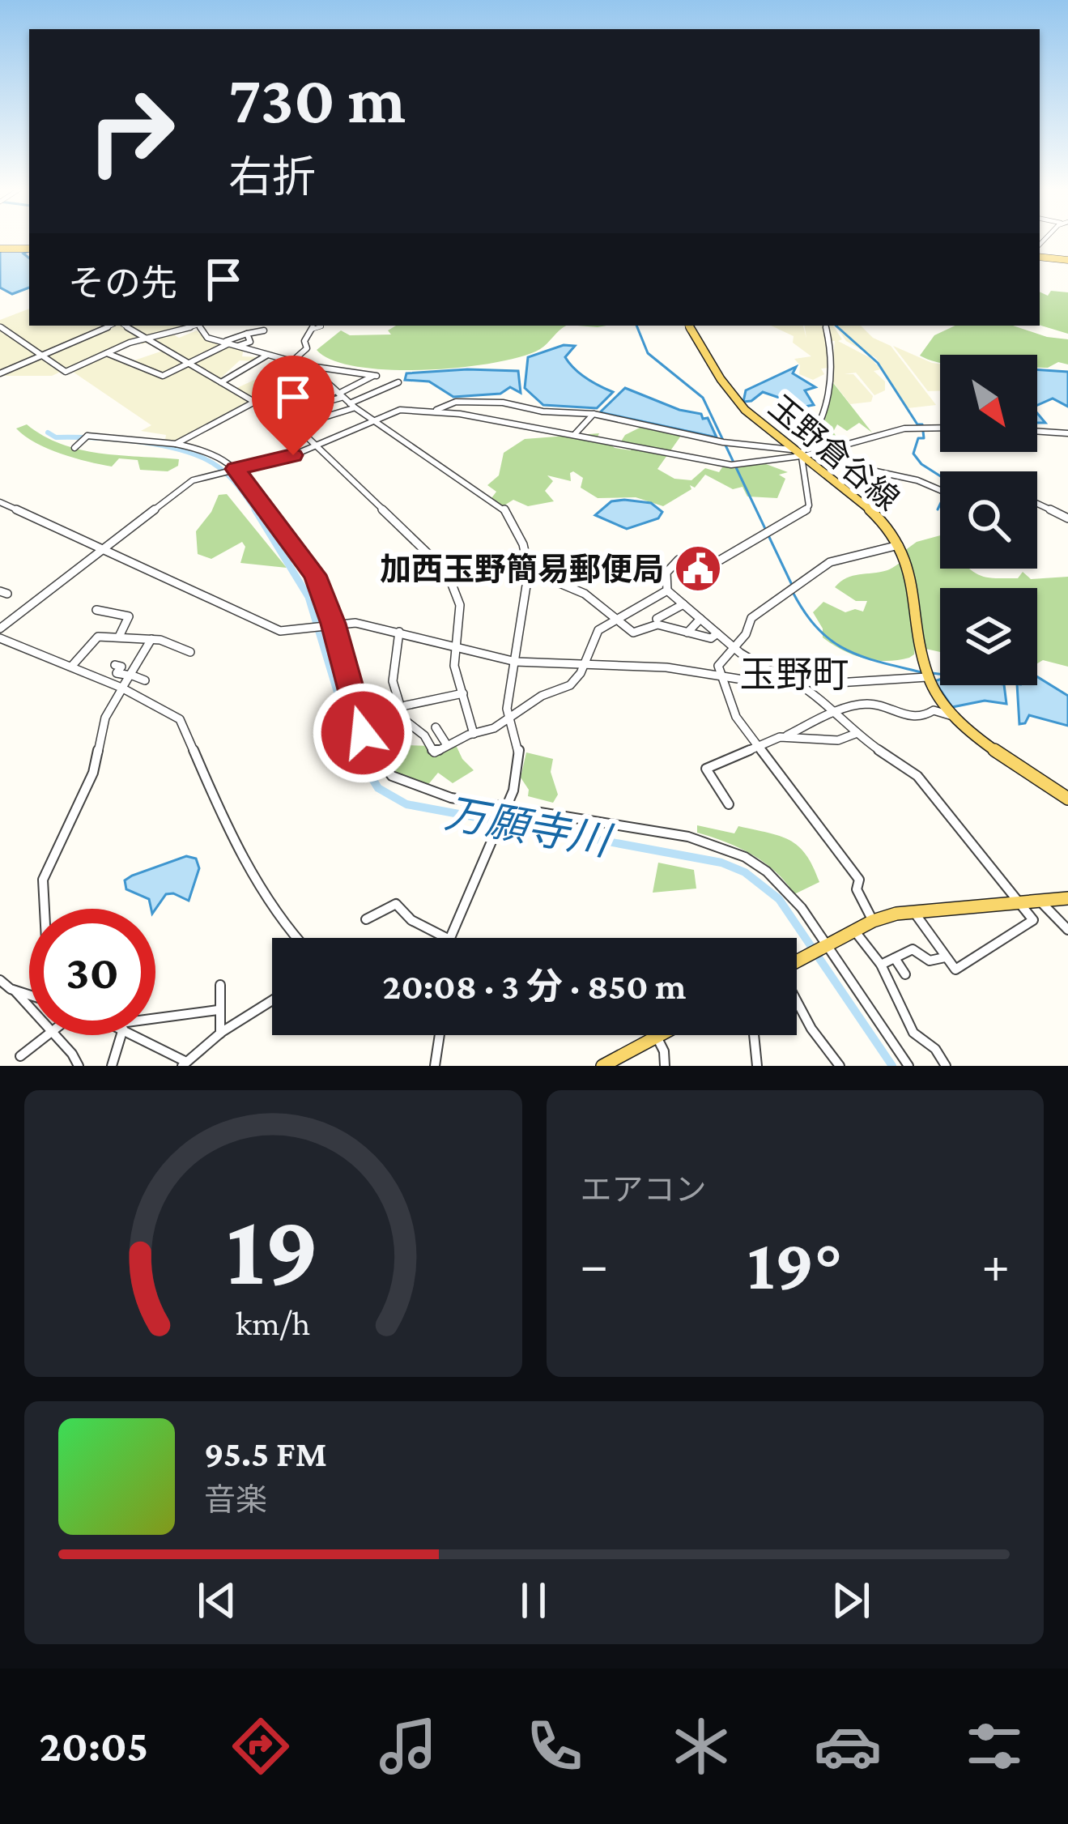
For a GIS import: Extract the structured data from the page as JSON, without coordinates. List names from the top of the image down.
{
  "streets": {
    "main road": ["玉野倉谷線"]
  },
  "districts": ["玉野町"],
  "water": ["万願寺川"],
  "places": {
    "public building": ["加西玉野簡易郵便局"]
  },
  "north": "bottom right",
  "page": {
    "turn": ["730 m", "右折"],
    "then": "その先",
    "limit": "30",
    "trip": "20:08 · 3 分 · 850 m",
    "tile": "エアコン",
    "heat": ["−", "19°", "+"],
    "song": ["95.5 FM", "音楽"],
    "tabs": "20:05",
    "gauge": ["19", "km/h"]
  }
}
